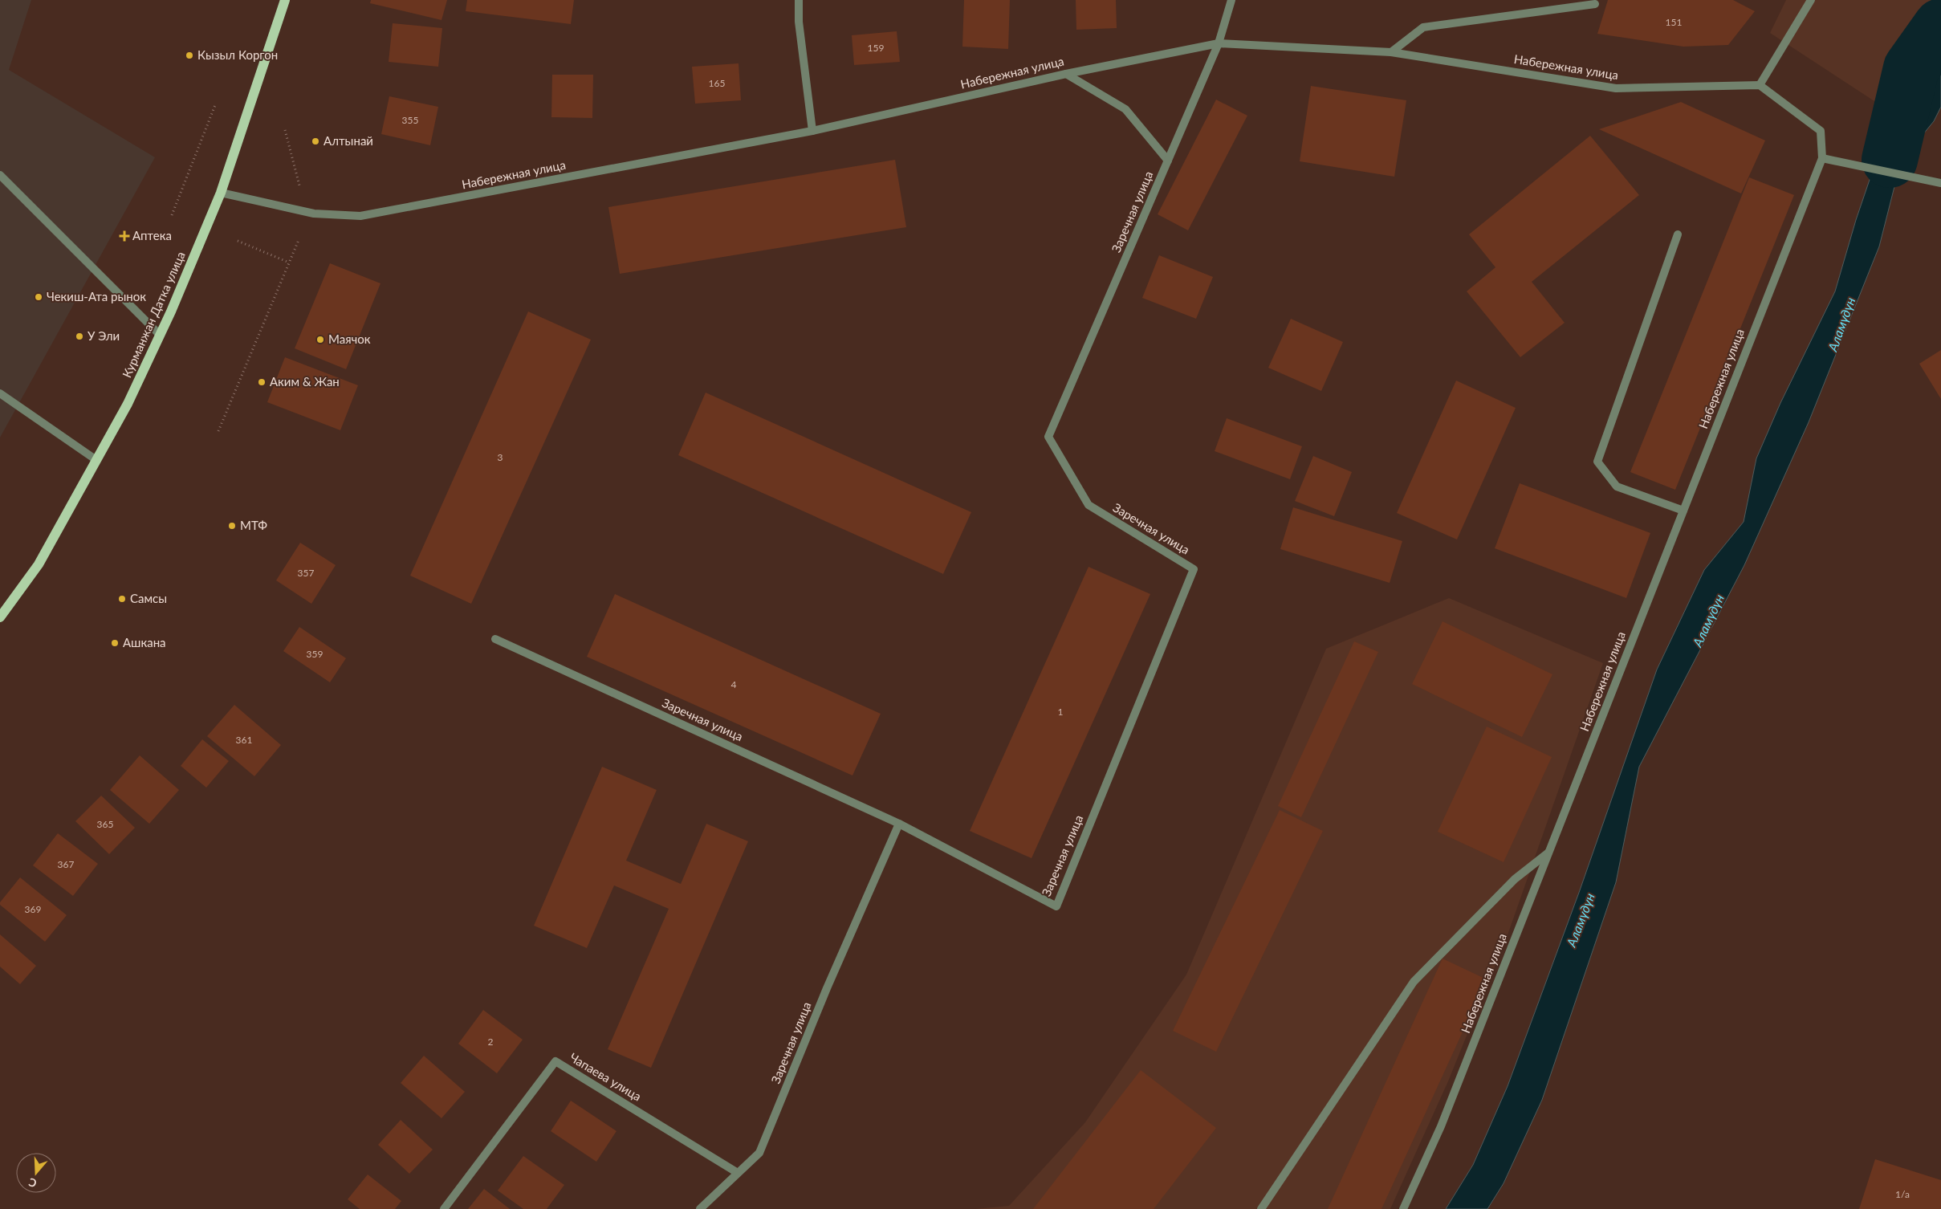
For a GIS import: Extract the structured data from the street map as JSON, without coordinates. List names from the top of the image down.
{
  "streets": {
    "main road": ["Курманжан Датка улица"],
    "street": ["Набережная улица", "Заречная улица", "Чапаева улица"]
  },
  "crossings": [
    ["Набережная улица", "Заречная улица"],
    ["Набережная улица", "Курманжан Датка улица"],
    ["Заречная улица", "Чапаева улица"]
  ],
  "water": ["Аламүдүн"],
  "places": {
    "other": [
      "Кызыл Коргон",
      "Алтынай",
      "Чекиш-Ата рынок",
      "У Эли",
      "Маячок",
      "Аким & Жан",
      "МТФ",
      "Самсы",
      "Ашкана"
    ],
    "health": ["Аптека"]
  },
  "house_numbers": [
    "151",
    "159",
    "165",
    "355",
    "3",
    "357",
    "359",
    "4",
    "1",
    "361",
    "365",
    "367",
    "369",
    "2",
    "1/а"
  ],
  "north": "bottom"
}
